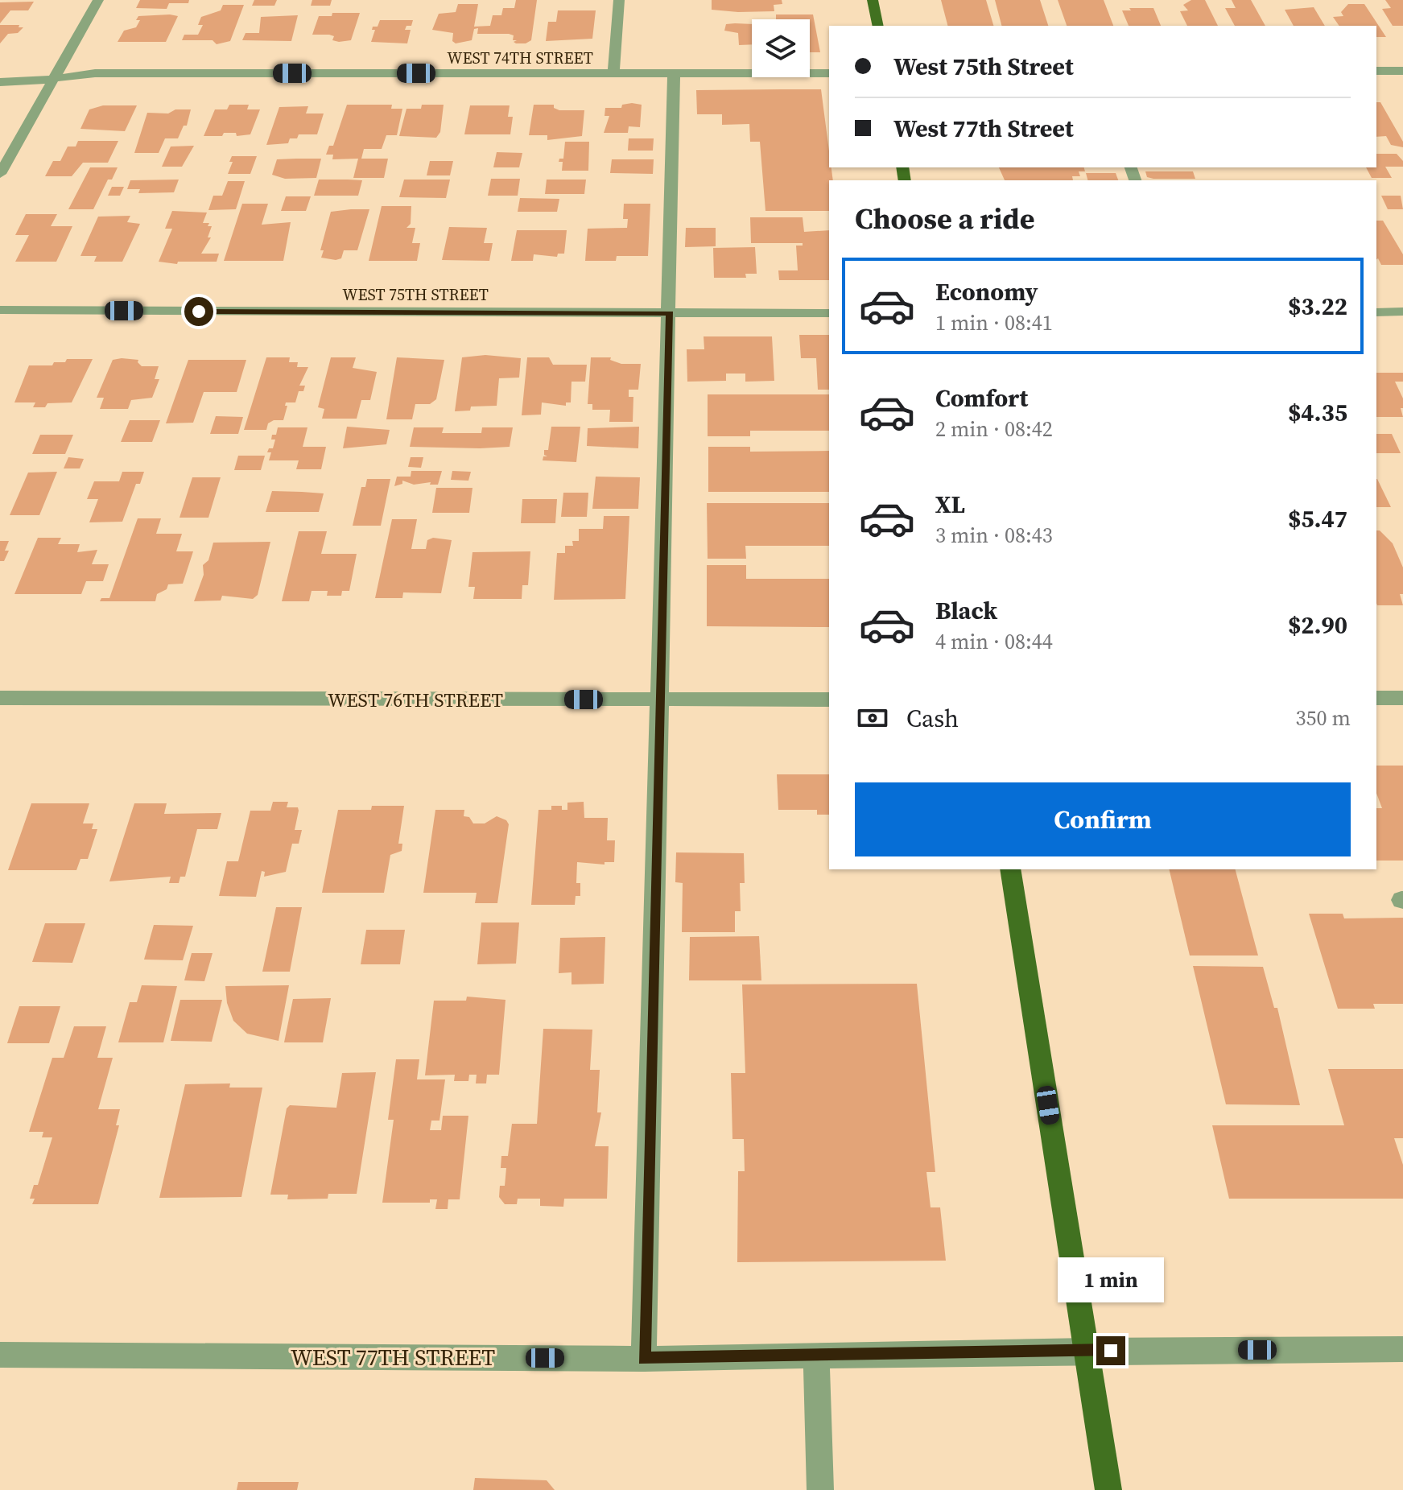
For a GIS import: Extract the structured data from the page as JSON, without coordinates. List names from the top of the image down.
{
  "streets": {
    "street": [
      "WEST 74TH STREET",
      "WEST 75TH STREET",
      "WEST 76TH STREET",
      "WEST 77TH STREET"
    ]
  },
  "page": {
    "banner": ["West 75th Street", "West 77th Street"],
    "heading": "Choose a ride",
    "list": [
      {
        "name": "Economy",
        "note": "1 min · 08:41",
        "value": "$3.22"
      },
      {
        "name": "Comfort",
        "note": "2 min · 08:42",
        "value": "$4.35"
      },
      {
        "name": "XL",
        "note": "3 min · 08:43",
        "value": "$5.47"
      },
      {
        "name": "Black",
        "note": "4 min · 08:44",
        "value": "$2.90"
      }
    ],
    "pay": ["Cash", "350 m"],
    "buttons": "Confirm",
    "bubble": "1 min"
  }
}
